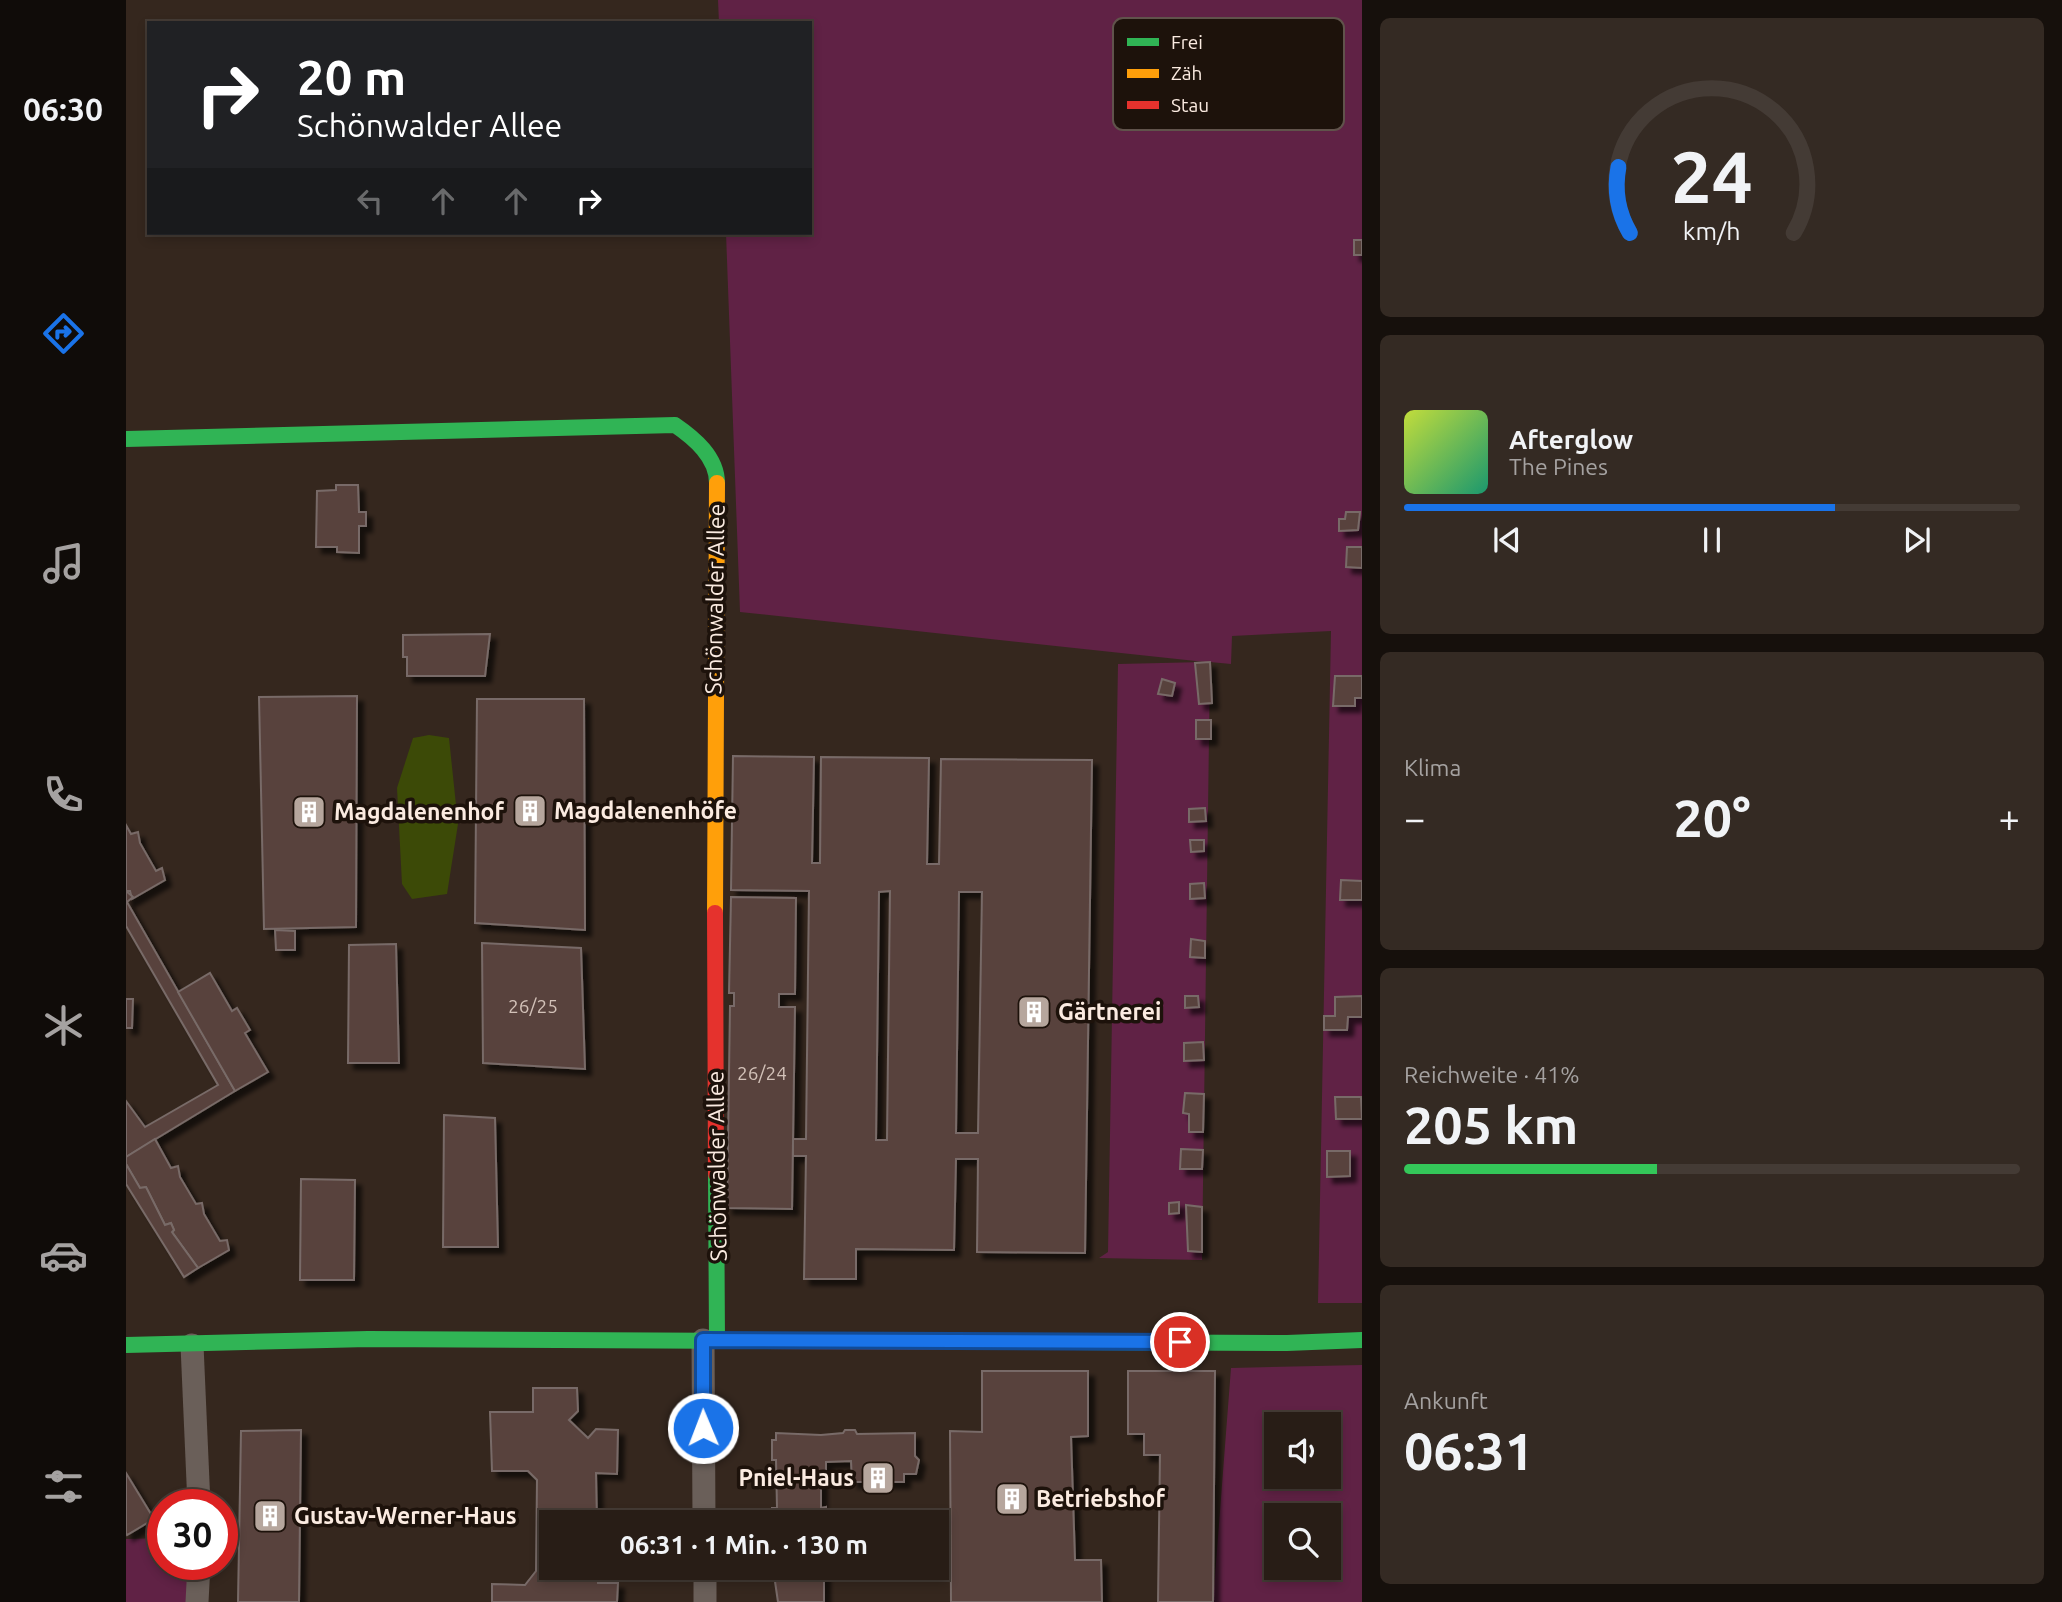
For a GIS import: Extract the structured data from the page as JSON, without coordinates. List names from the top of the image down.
{
  "streets": {
    "street": ["Schönwalder Allee"]
  },
  "places": {
    "building": [
      "Magdalenenhöfe",
      "Magdalenenhof",
      "Gärtnerei",
      "Pniel-Haus",
      "Betriebshof",
      "Gustav-Werner-Haus"
    ]
  },
  "house_numbers": ["26/25", "26/24"],
  "legend": ["Frei", "Zäh", "Stau"],
  "page": {
    "tabs": "06:30",
    "turn": ["20 m", "Schönwalder Allee"],
    "song": ["Afterglow", "The Pines"],
    "tile": [
      "Klima",
      ["Reichweite · 41%", "205 km"],
      ["Ankunft", "06:31"]
    ],
    "heat": ["−", "20°", "+"],
    "limit": "30",
    "trip": "06:31 · 1 Min. · 130 m",
    "gauge": ["24", "km/h"]
  }
}
